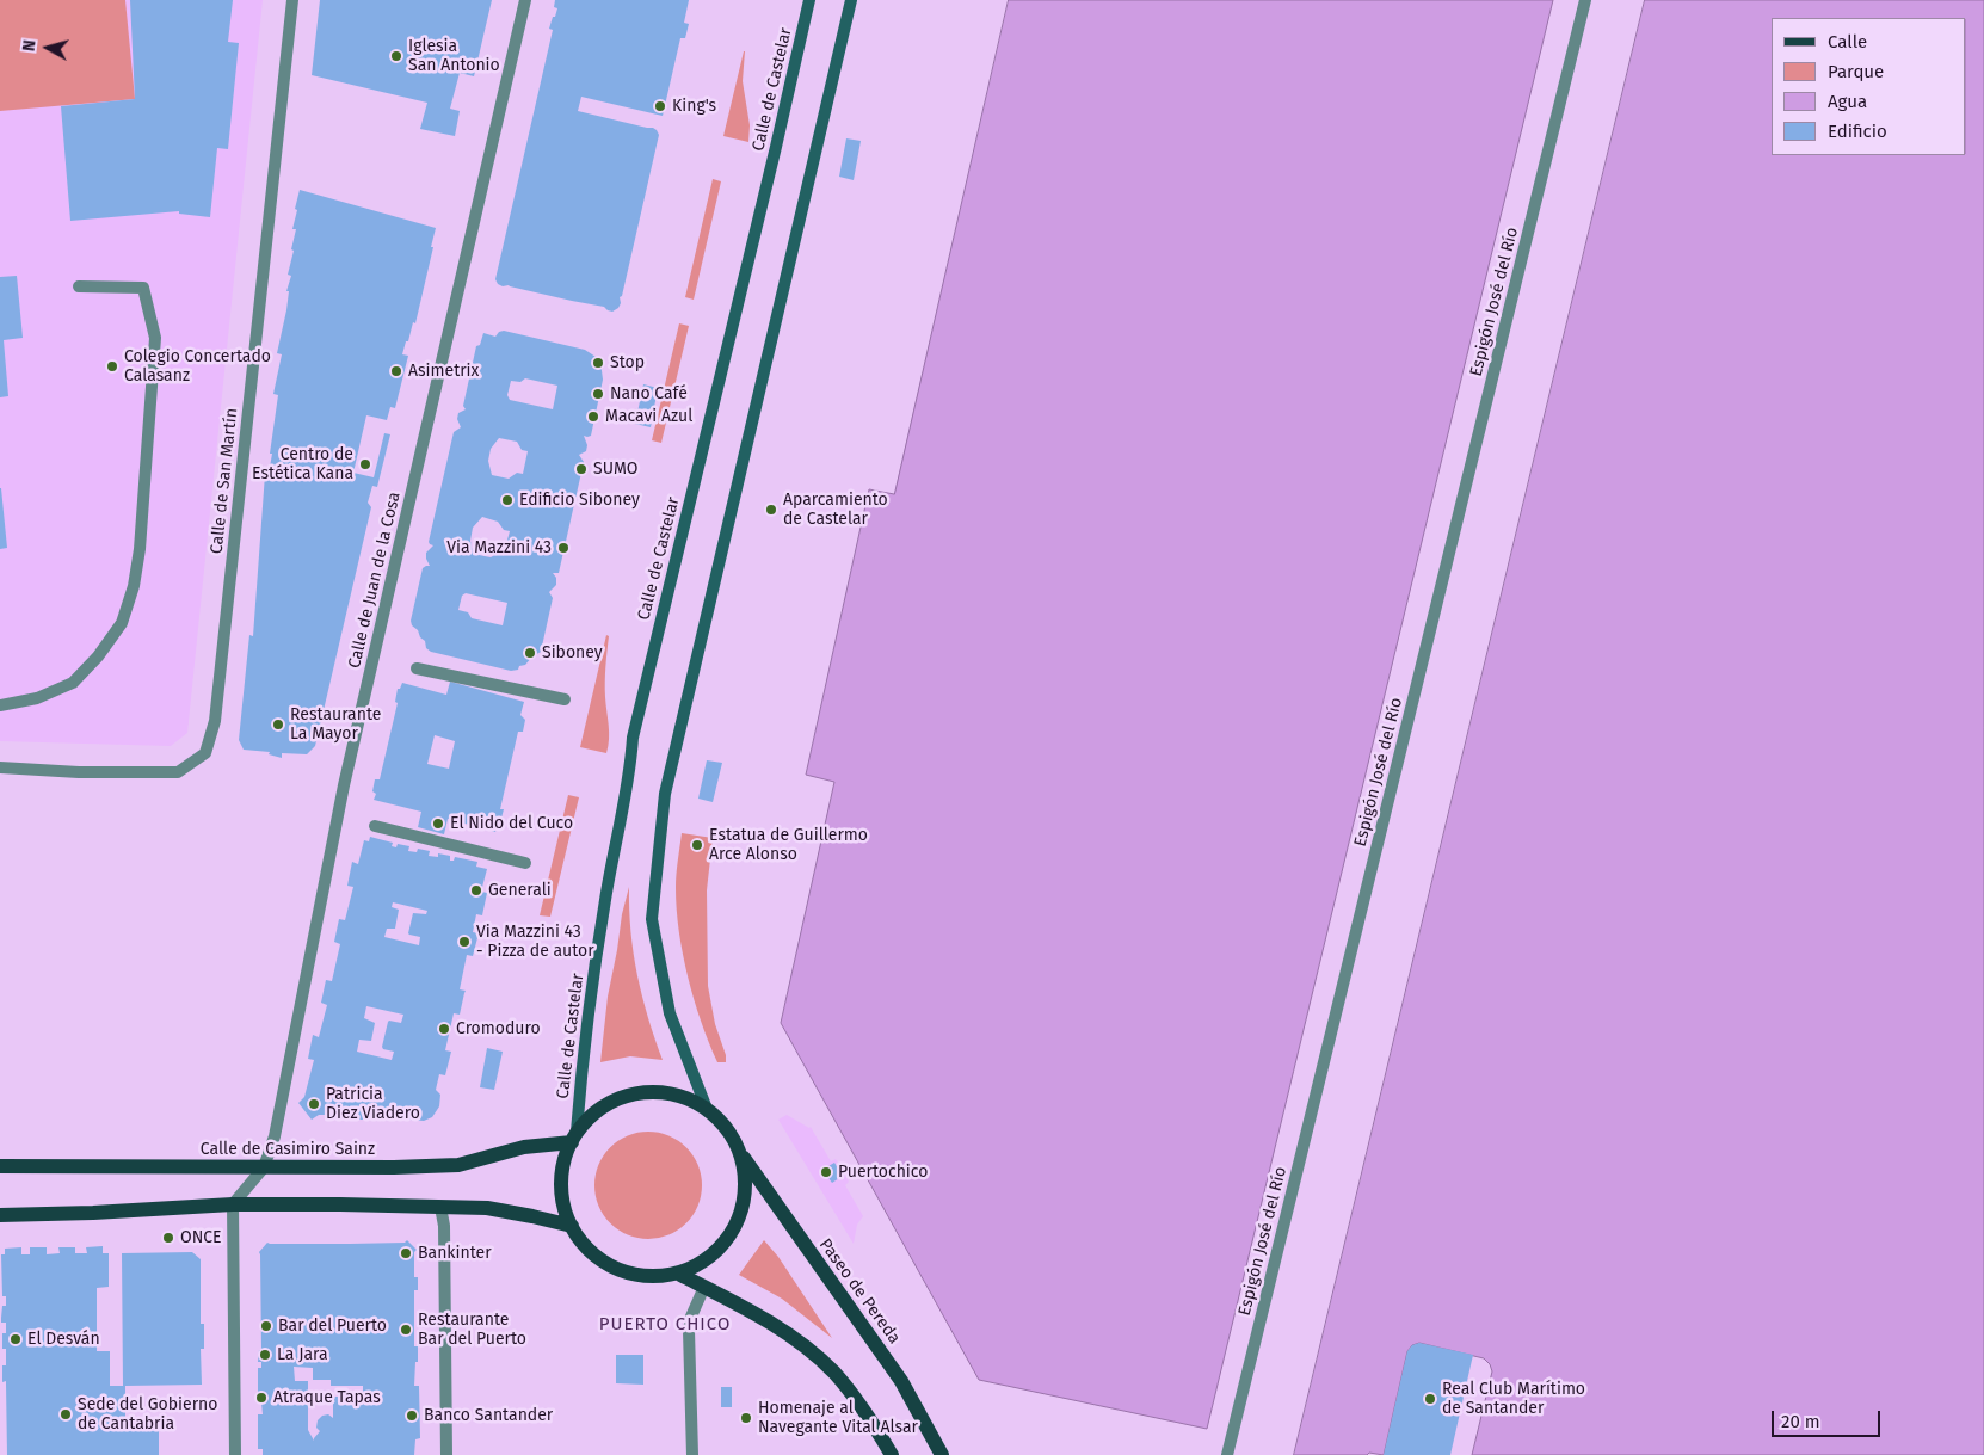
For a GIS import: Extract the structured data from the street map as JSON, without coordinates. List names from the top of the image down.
{
  "streets": {
    "main road": ["Calle de Castelar", "Calle de Casimiro Sainz", "Paseo de Pereda"],
    "street": ["Espigón José del Río", "Calle de San Martín", "Calle de Juan de la Cosa"]
  },
  "crossings": [
    ["Calle de Castelar", "Calle de Casimiro Sainz"],
    ["Calle de Castelar", "Paseo de Pereda"],
    ["Calle de Juan de la Cosa", "Calle de Casimiro Sainz"],
    ["Calle de Casimiro Sainz", "Paseo de Pereda"]
  ],
  "districts": ["PUERTO CHICO"],
  "places": [
    "Iglesia San Antonio",
    "King's",
    "Stop",
    "Colegio Concertado Calasanz",
    "Asimetrix",
    "Nano Café",
    "Macavi Azul",
    "Centro de Estética Kana",
    "SUMO",
    "Edificio Siboney",
    "Aparcamiento de Castelar",
    "Via Mazzini 43",
    "Siboney",
    "Restaurante La Mayor",
    "El Nido del Cuco",
    "Estatua de Guillermo Arce Alonso",
    "Generali",
    "Via Mazzini 43 - Pizza de autor",
    "Cromoduro",
    "Patricia Diez Viadero",
    "Puertochico",
    "ONCE",
    "Bankinter",
    "Bar del Puerto",
    "Restaurante Bar del Puerto",
    "El Desván",
    "La Jara",
    "Atraque Tapas",
    "Real Club Marítimo de Santander",
    "Sede del Gobierno de Cantabria",
    "Banco Santander",
    "Homenaje al Navegante Vital Alsar"
  ],
  "legend": [
    "Calle",
    "Parque",
    "Agua",
    "Edificio"
  ],
  "scale_bar": "20 m",
  "north": "left"
}
